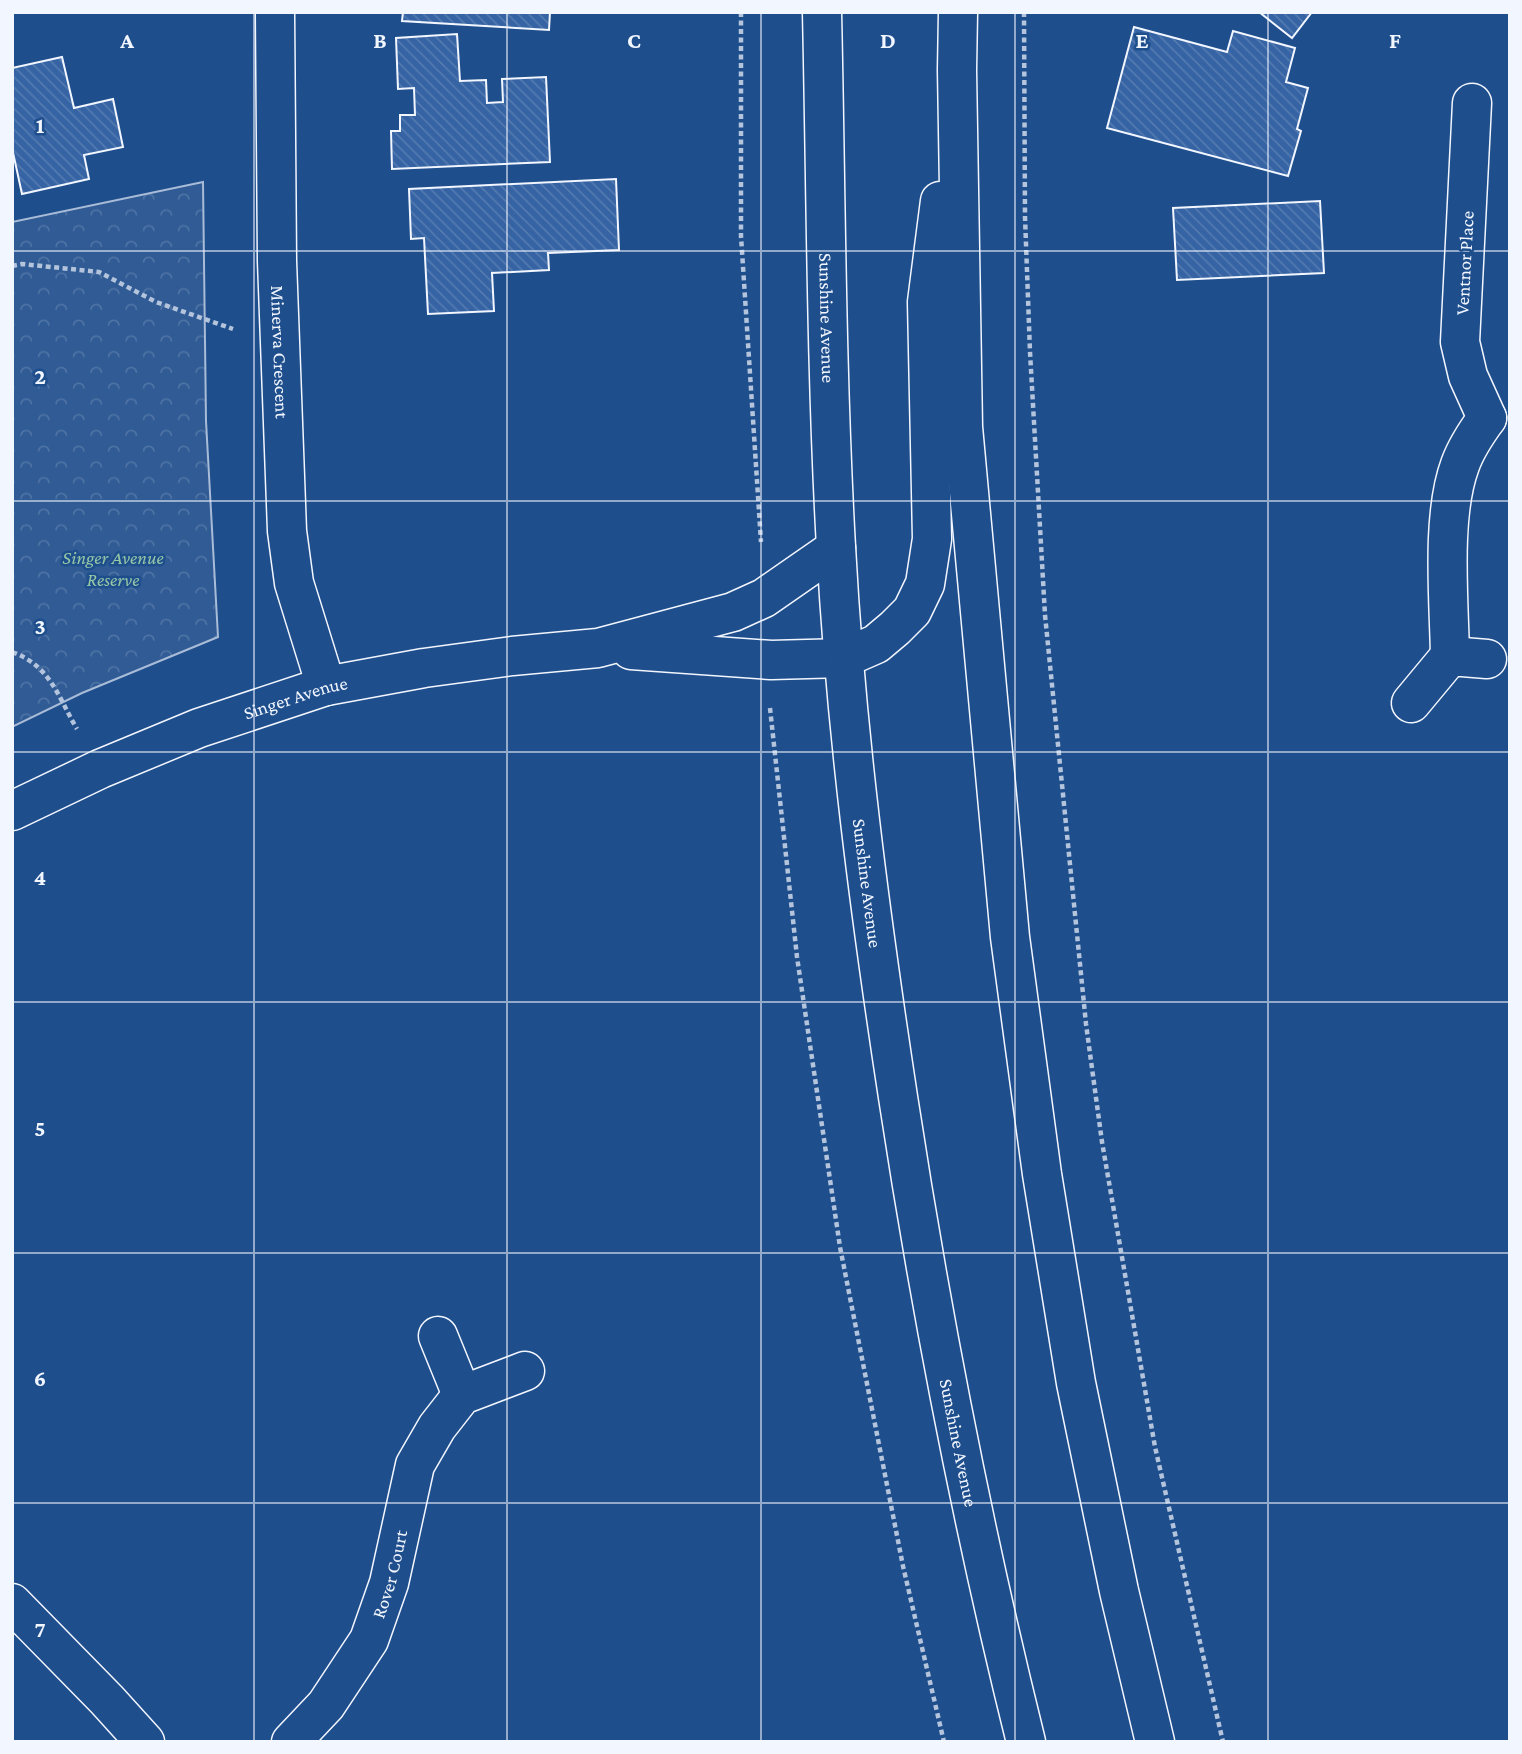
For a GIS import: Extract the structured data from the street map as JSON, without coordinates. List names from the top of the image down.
{
  "streets": {
    "main road": [
      "Ventnor Place",
      "Sunshine Avenue",
      "Minerva Crescent",
      "Singer Avenue",
      "Rover Court"
    ]
  },
  "crossings": [
    ["Sunshine Avenue", "Singer Avenue"],
    ["Minerva Crescent", "Singer Avenue"]
  ],
  "parks": ["Singer Avenue Reserve"],
  "grid": {
    "columns": [
      "A",
      "B",
      "C",
      "D",
      "E",
      "F"
    ],
    "rows": [
      "1",
      "2",
      "3",
      "4",
      "5",
      "6",
      "7"
    ]
  }
}
